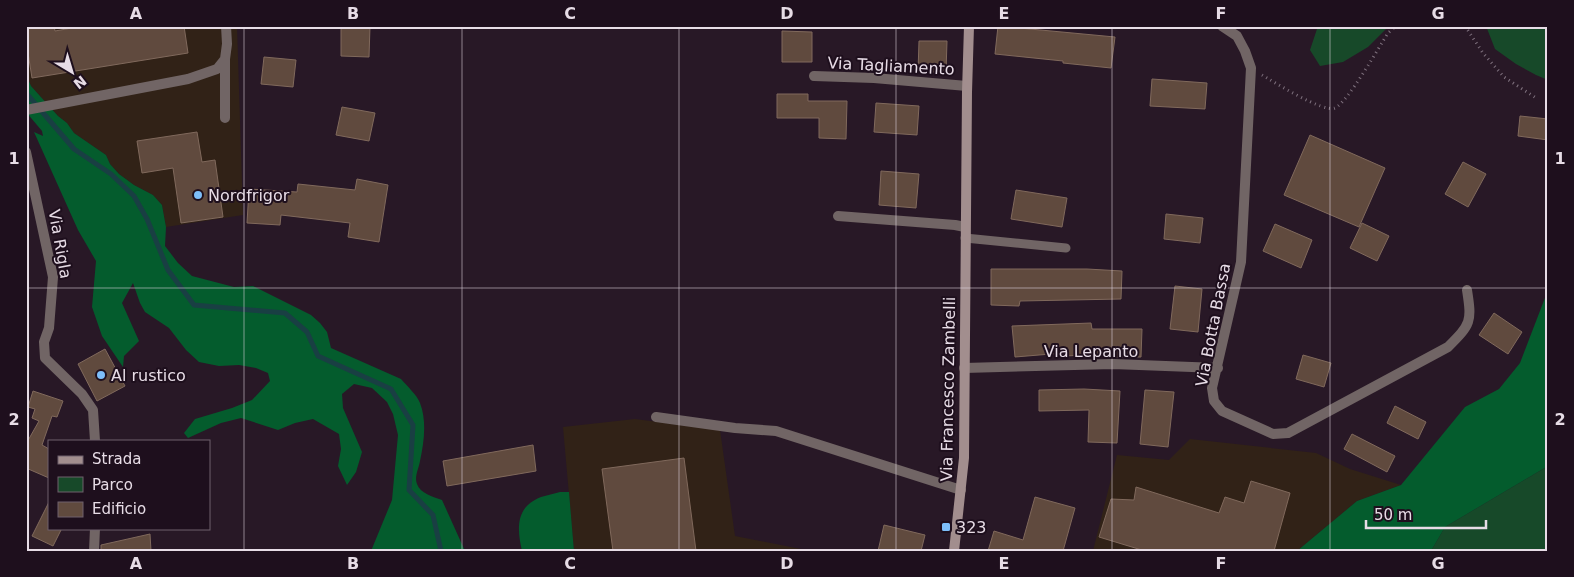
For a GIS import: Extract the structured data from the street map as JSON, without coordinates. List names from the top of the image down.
{
  "streets": {
    "main road": ["Via Francesco Zambelli"],
    "street": [
      "Via Tagliamento",
      "Via Rigla",
      "Via Botta Bassa",
      "Via Lepanto"
    ]
  },
  "crossings": [
    ["Via Tagliamento", "Via Francesco Zambelli"],
    ["Via Botta Bassa", "Via Lepanto"],
    ["Via Lepanto", "Via Francesco Zambelli"]
  ],
  "places": {
    "other": ["Nordfrigor", "Al rustico"],
    "transit": ["323"]
  },
  "legend": ["Strada", "Parco", "Edificio"],
  "scale_bar": "50 m",
  "north": "bottom right",
  "grid": {
    "columns": [
      "A",
      "B",
      "C",
      "D",
      "E",
      "F",
      "G"
    ],
    "rows": ["1", "2"]
  }
}
